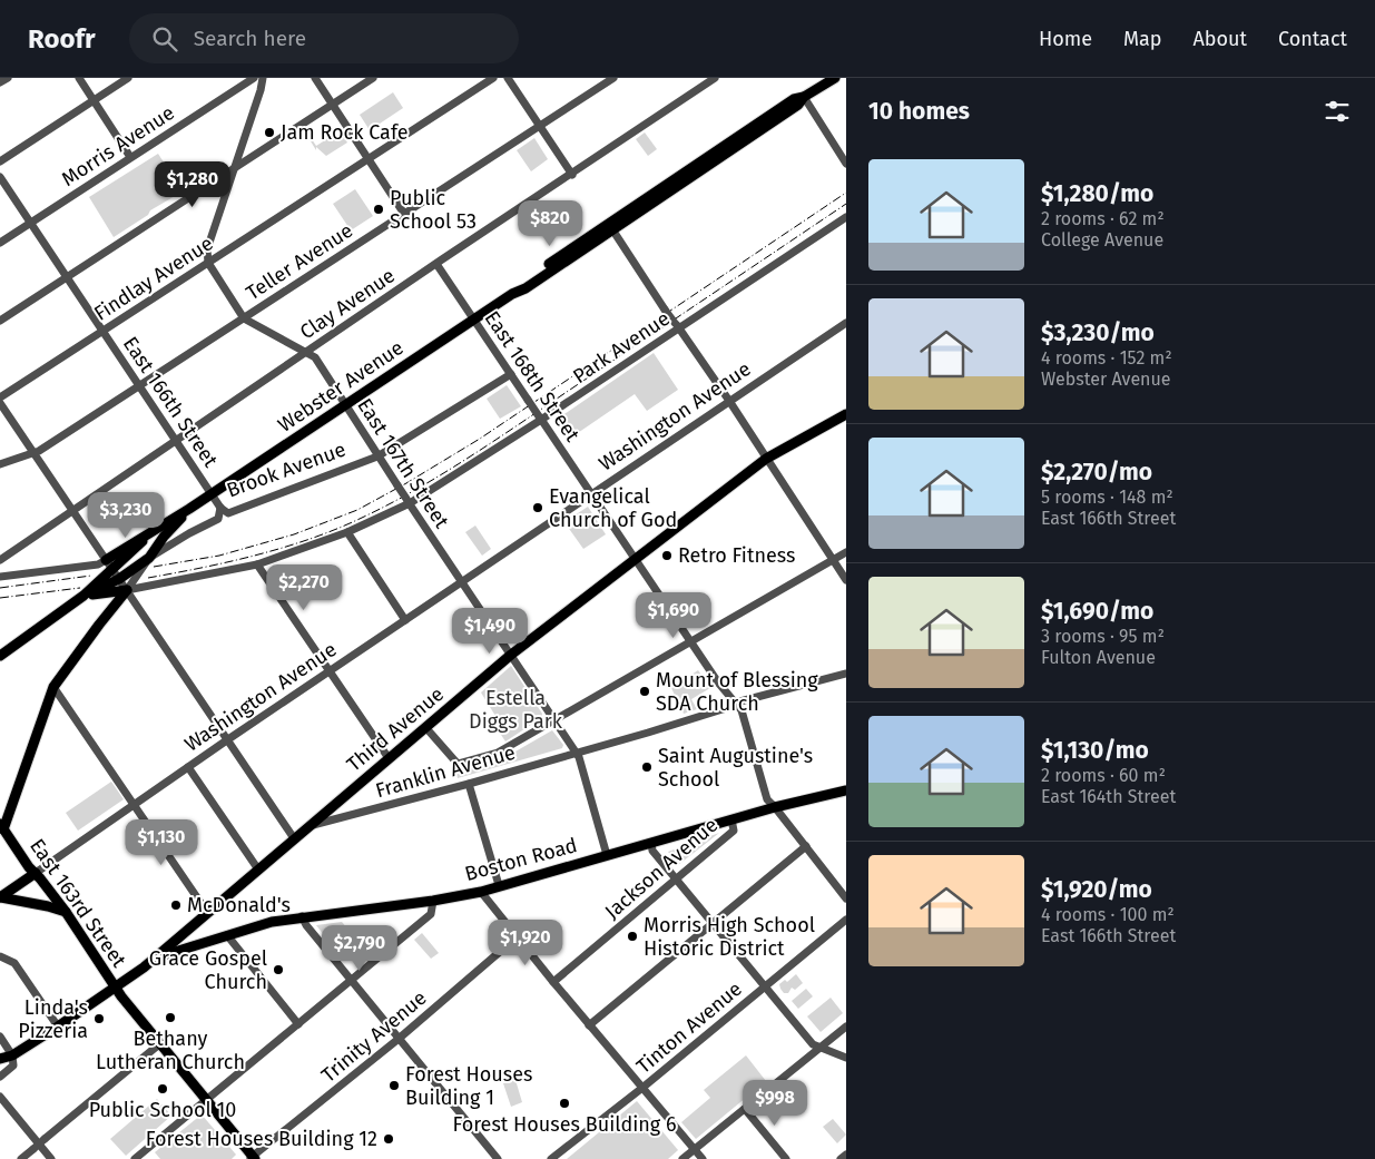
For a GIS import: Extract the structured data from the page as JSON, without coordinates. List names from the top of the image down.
{
  "streets": {
    "main road": [
      "Webster Avenue",
      "Washington Avenue",
      "Brook Avenue",
      "Third Avenue",
      "Boston Road",
      "East 163rd Street"
    ],
    "street": [
      "Morris Avenue",
      "Teller Avenue",
      "Findlay Avenue",
      "Clay Avenue",
      "Park Avenue",
      "East 168th Street",
      "East 166th Street",
      "East 167th Street",
      "Franklin Avenue",
      "Jackson Avenue",
      "Tinton Avenue",
      "Trinity Avenue"
    ]
  },
  "crossings": [
    ["Morris Avenue", "East 166th Street"],
    ["Teller Avenue", "East 166th Street"],
    ["Teller Avenue", "East 167th Street"],
    ["Findlay Avenue", "East 166th Street"],
    ["Findlay Avenue", "East 167th Street"],
    ["Clay Avenue", "East 168th Street"],
    ["Clay Avenue", "East 166th Street"],
    ["Clay Avenue", "East 167th Street"],
    ["Park Avenue", "East 168th Street"],
    ["Park Avenue", "East 167th Street"],
    ["Park Avenue", "Brook Avenue"],
    ["East 168th Street", "Webster Avenue"],
    ["East 168th Street", "Washington Avenue"],
    ["East 168th Street", "Brook Avenue"],
    ["East 168th Street", "Third Avenue"],
    ["East 168th Street", "Franklin Avenue"],
    ["East 168th Street", "Boston Road"],
    ["Webster Avenue", "East 166th Street"],
    ["Webster Avenue", "East 167th Street"],
    ["Webster Avenue", "Brook Avenue"],
    ["East 166th Street", "Brook Avenue"],
    ["Washington Avenue", "East 167th Street"],
    ["Washington Avenue", "East 163rd Street"],
    ["East 167th Street", "Brook Avenue"],
    ["East 167th Street", "Third Avenue"],
    ["East 167th Street", "Franklin Avenue"],
    ["East 167th Street", "Boston Road"],
    ["Brook Avenue", "East 163rd Street"],
    ["Third Avenue", "Franklin Avenue"],
    ["Third Avenue", "Boston Road"],
    ["Third Avenue", "East 163rd Street"],
    ["Boston Road", "Jackson Avenue"],
    ["East 163rd Street", "Trinity Avenue"]
  ],
  "parks": ["Estella Diggs Park"],
  "places": [
    "Jam Rock Cafe",
    "Public School 53",
    "Evangelical Church of God",
    "Retro Fitness",
    "Mount of Blessing SDA Church",
    "Saint Augustine's School",
    "McDonald's",
    "Morris High School Historic District",
    "Grace Gospel Church",
    "Bethany Lutheran Church",
    "Linda's Pizzeria",
    "Forest Houses Building 1",
    "Public School 10",
    "Forest Houses Building 6",
    "Forest Houses Building 12"
  ],
  "page": {
    "header": "Roofr",
    "search": "Search here",
    "nav": [
      "Home",
      "Map",
      "About",
      "Contact"
    ],
    "heading": "10 homes",
    "list": [
      {
        "name": "$1,280/mo",
        "note": "2 rooms · 62 m² · College Avenue"
      },
      {
        "name": "$3,230/mo",
        "note": "4 rooms · 152 m² · Webster Avenue"
      },
      {
        "name": "$2,270/mo",
        "note": "5 rooms · 148 m² · East 166th Street"
      },
      {
        "name": "$1,690/mo",
        "note": "3 rooms · 95 m² · Fulton Avenue"
      },
      {
        "name": "$1,130/mo",
        "note": "2 rooms · 60 m² · East 164th Street"
      },
      {
        "name": "$1,920/mo",
        "note": "4 rooms · 100 m² · East 166th Street"
      }
    ],
    "price": [
      "$1,280",
      "$820",
      "$3,230",
      "$2,270",
      "$1,690",
      "$1,490",
      "$1,130",
      "$1,920",
      "$2,790",
      "$998"
    ]
  }
}
